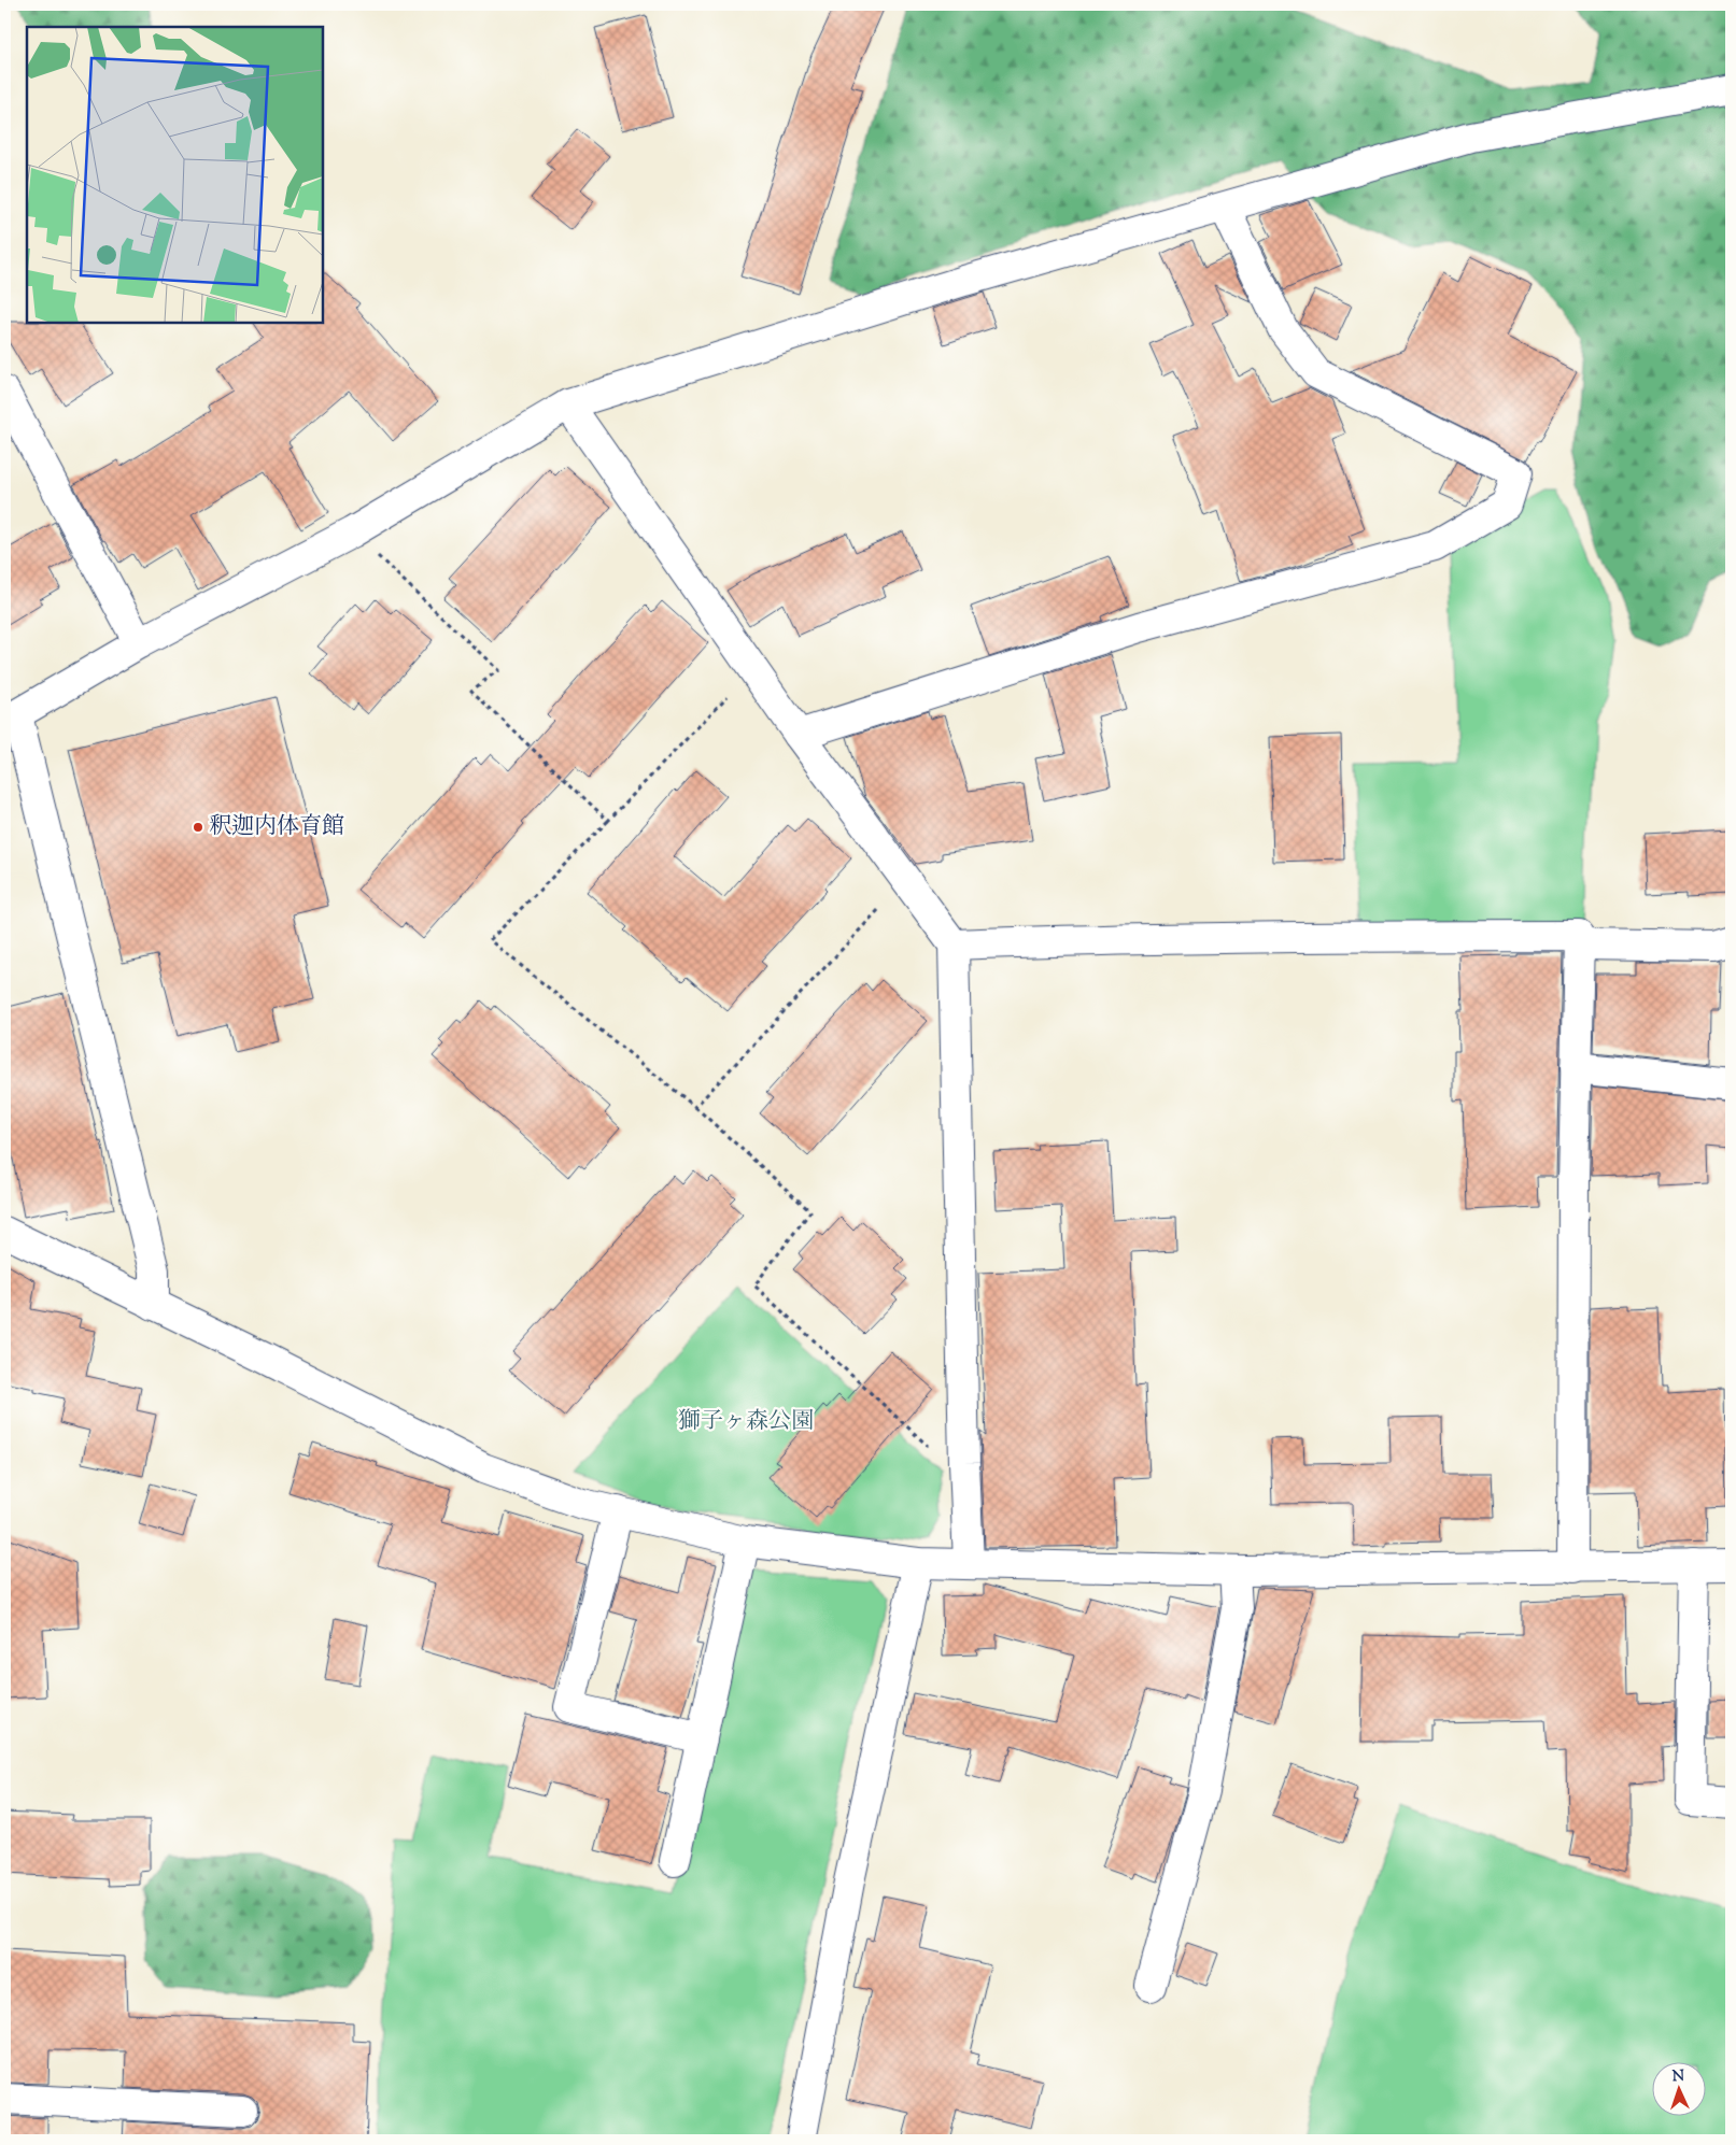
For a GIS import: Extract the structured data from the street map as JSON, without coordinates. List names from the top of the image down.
{
  "parks": ["獅子ヶ森公園"],
  "places": ["釈迦内体育館"],
  "north": "top"
}
